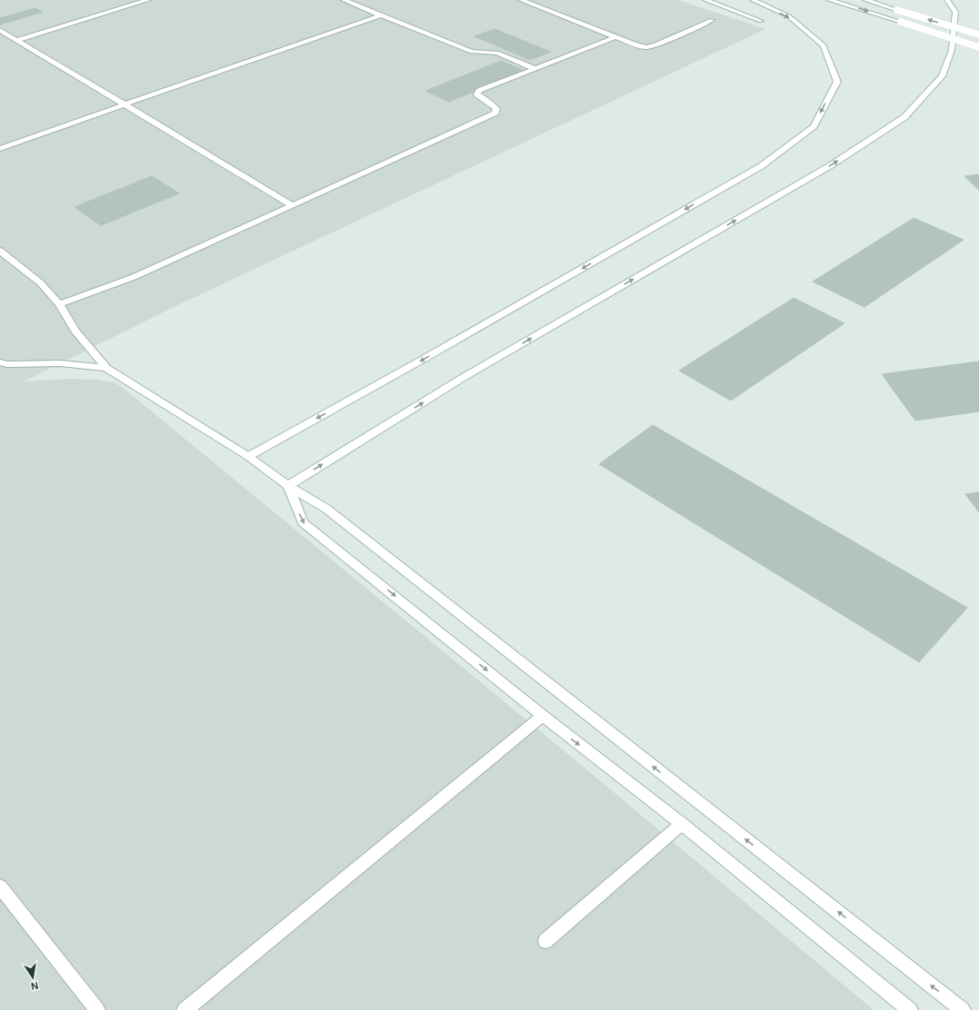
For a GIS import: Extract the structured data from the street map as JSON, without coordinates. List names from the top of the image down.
{
  "north": "bottom"
}
